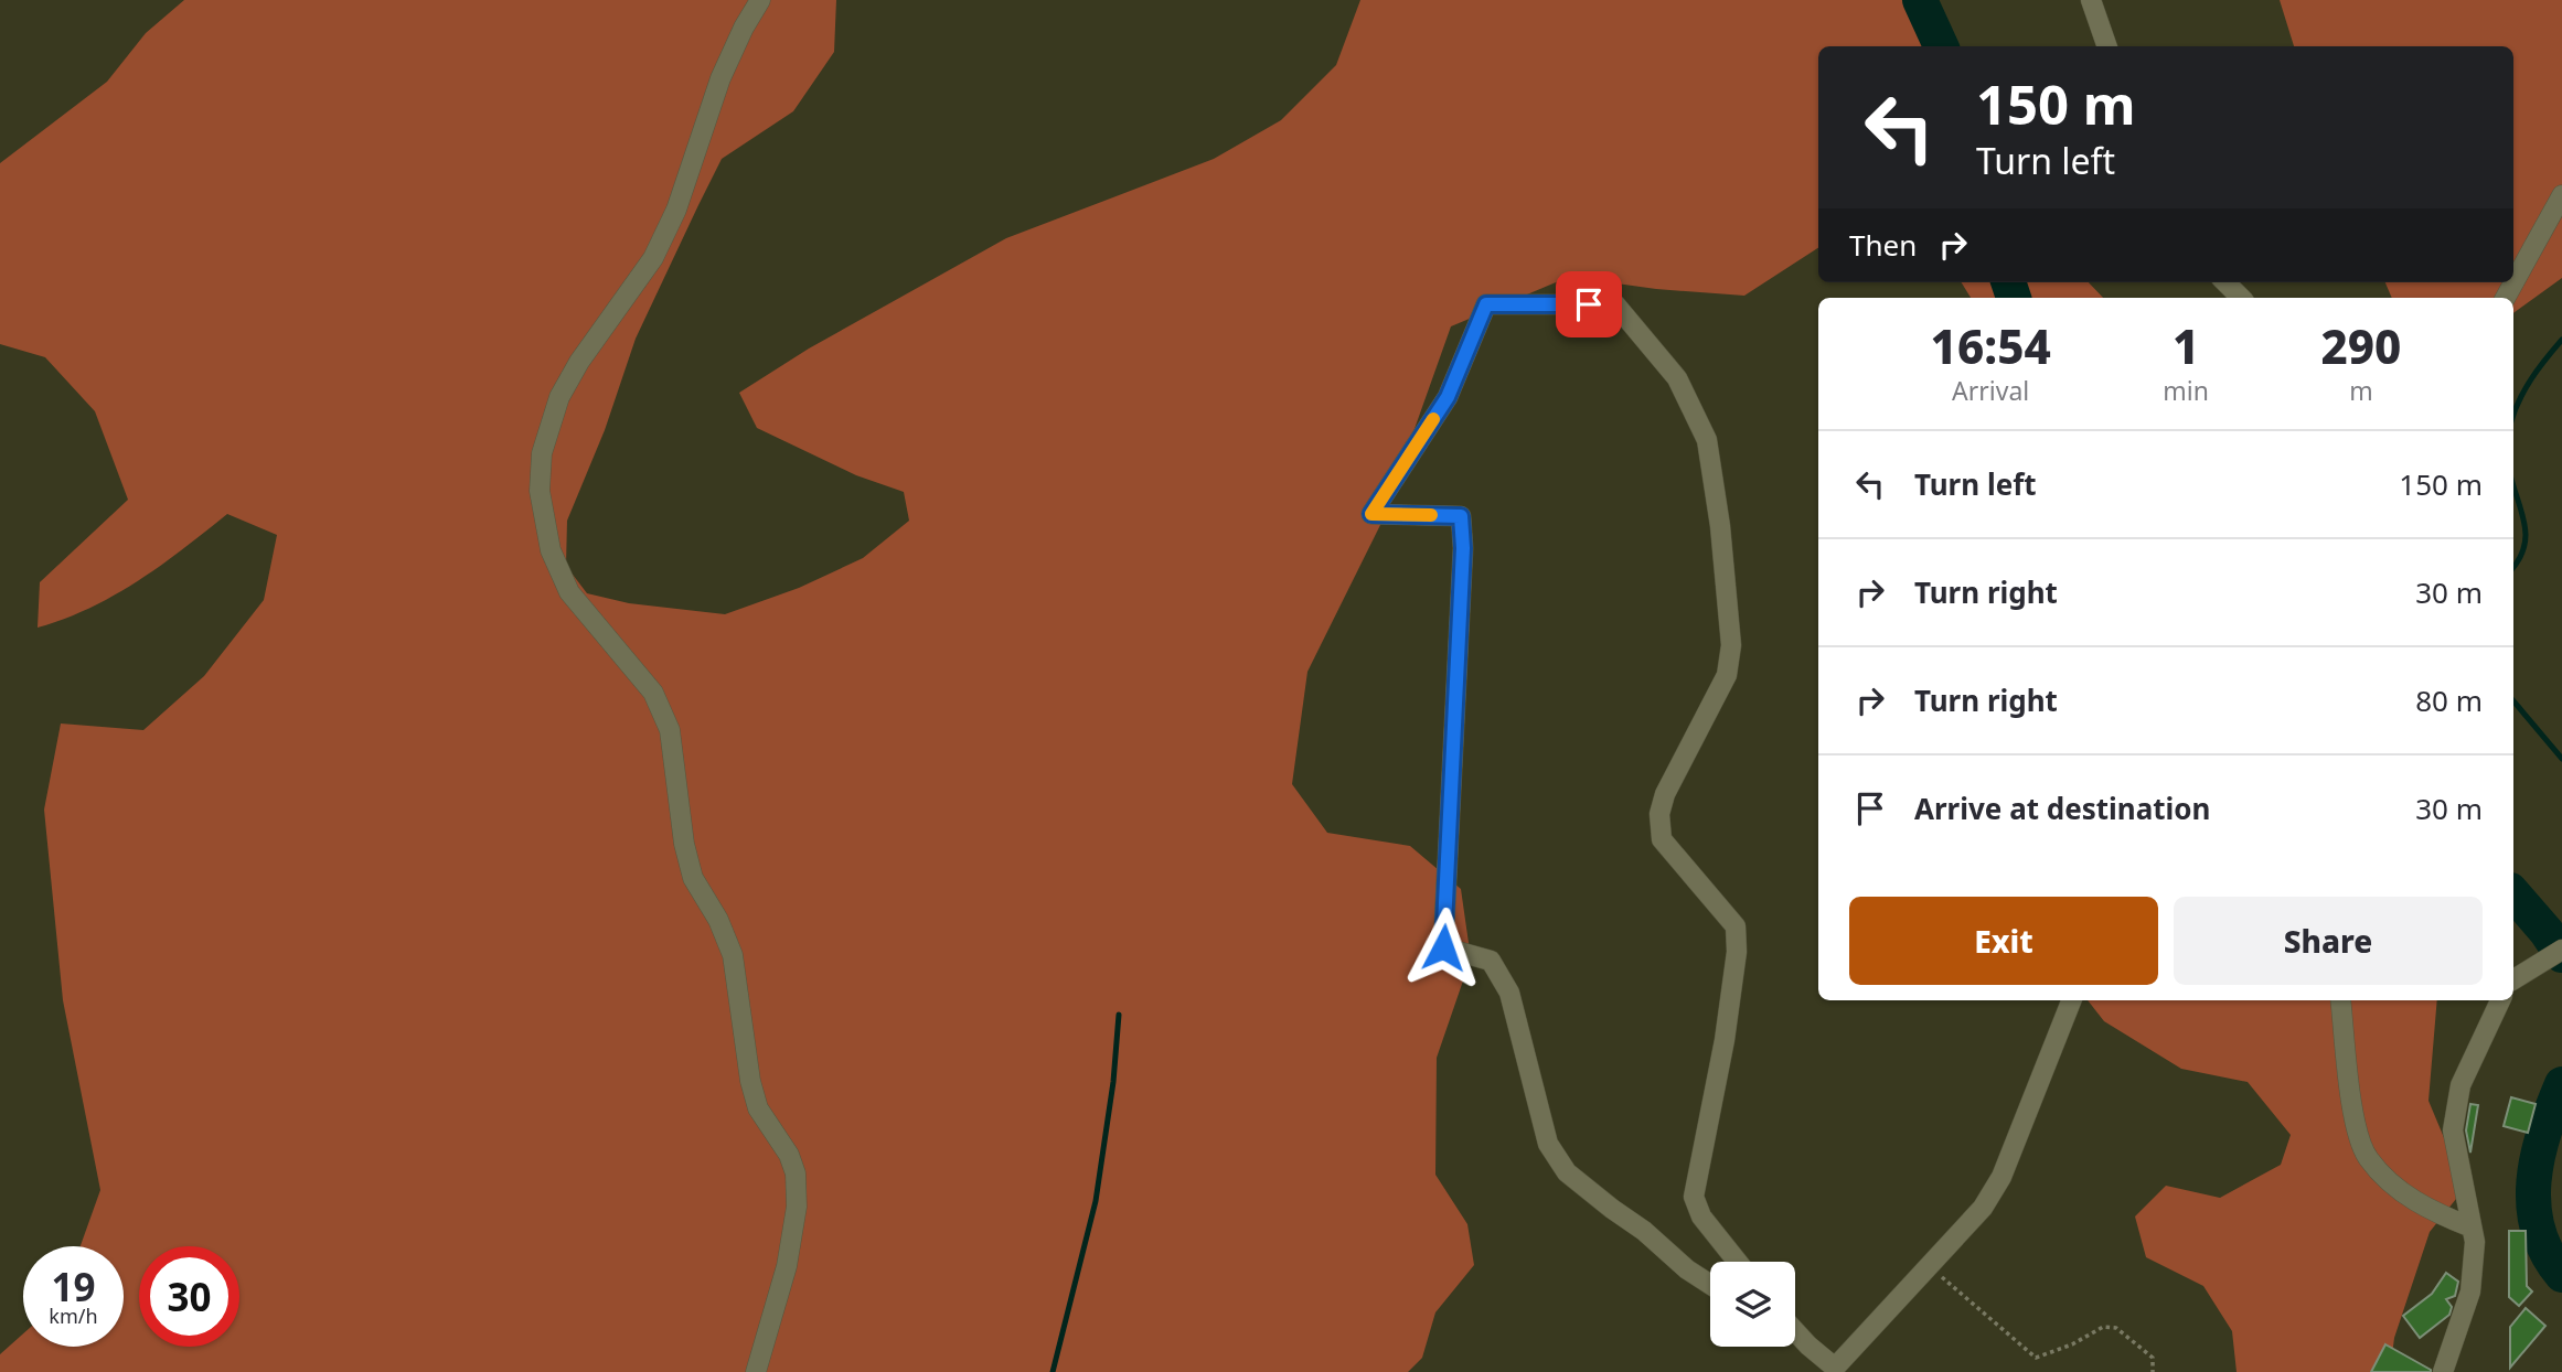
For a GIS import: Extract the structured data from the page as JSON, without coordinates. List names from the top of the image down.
{
  "page": {
    "turn": ["150 m", "Turn left"],
    "then": "Then",
    "eta": [
      "16:54",
      "Arrival",
      "1",
      "min",
      "290",
      "m"
    ],
    "list": [
      {
        "name": "Turn left",
        "value": "150 m"
      },
      {
        "name": "Turn right",
        "value": "30 m"
      },
      {
        "name": "Turn right",
        "value": "80 m"
      },
      {
        "name": "Arrive at destination",
        "value": "30 m"
      }
    ],
    "buttons": ["Exit", "Share"],
    "speed": "19 km/h",
    "limit": "30"
  }
}
